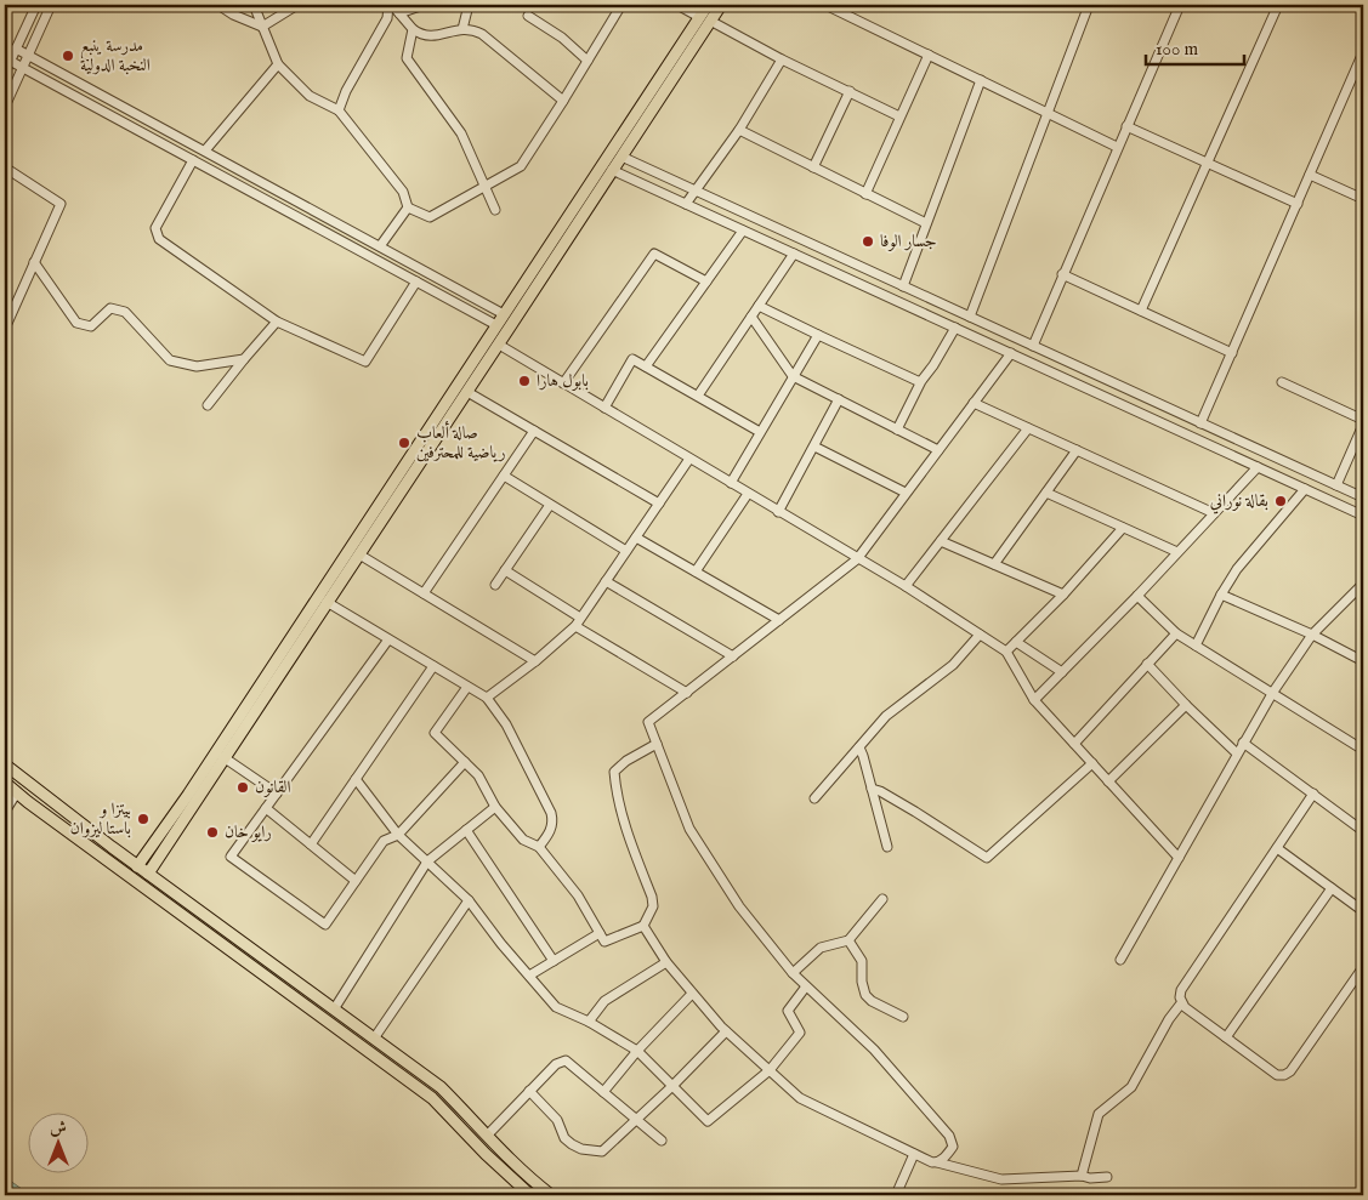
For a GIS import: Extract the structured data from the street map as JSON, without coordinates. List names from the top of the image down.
{
  "places": [
    "مدرسة ينبع النخبة الدولية",
    "جسار الوفا",
    "بابول هارا",
    "صالة ألعاب رياضية للمحترفين",
    "بقالة نوراني",
    "القانون",
    "بيتزا و باستا ليزوان",
    "رايو خان"
  ],
  "scale_bar": "100 m",
  "north": "top"
}
